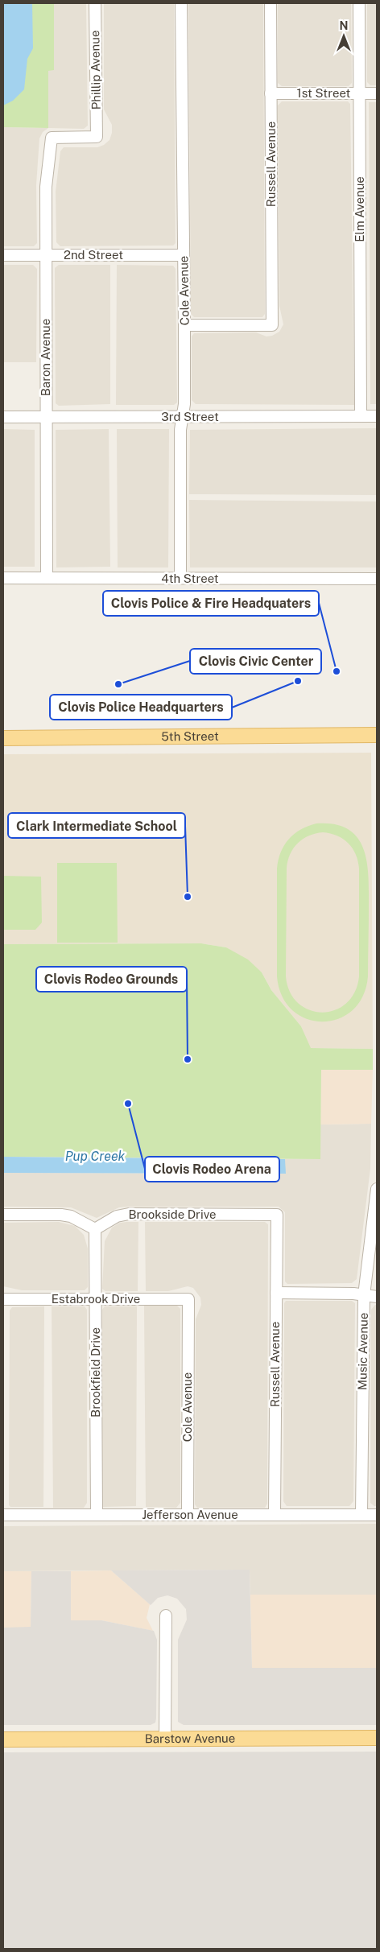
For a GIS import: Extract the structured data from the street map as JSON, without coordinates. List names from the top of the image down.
{
  "streets": {
    "main road": ["5th Street", "Barstow Avenue"],
    "street": [
      "Phillip Avenue",
      "1st Street",
      "Russell Avenue",
      "Elm Avenue",
      "2nd Street",
      "Cole Avenue",
      "Baron Avenue",
      "3rd Street",
      "4th Street",
      "Brookside Drive",
      "Estabrook Drive",
      "Music Avenue",
      "Brookfield Drive",
      "Jefferson Avenue"
    ]
  },
  "crossings": [
    ["Phillip Avenue", "Baron Avenue"],
    ["1st Street", "Russell Avenue"],
    ["1st Street", "Elm Avenue"],
    ["Russell Avenue", "Cole Avenue"],
    ["Russell Avenue", "Brookside Drive"],
    ["Russell Avenue", "Jefferson Avenue"],
    ["Elm Avenue", "3rd Street"],
    ["2nd Street", "Cole Avenue"],
    ["2nd Street", "Baron Avenue"],
    ["Cole Avenue", "3rd Street"],
    ["Cole Avenue", "4th Street"],
    ["Cole Avenue", "Estabrook Drive"],
    ["Cole Avenue", "Jefferson Avenue"],
    ["Baron Avenue", "3rd Street"],
    ["Baron Avenue", "4th Street"],
    ["Brookside Drive", "Brookfield Drive"],
    ["Estabrook Drive", "Brookfield Drive"],
    ["Music Avenue", "Jefferson Avenue"],
    ["Brookfield Drive", "Jefferson Avenue"]
  ],
  "water": ["Pup Creek"],
  "places": [
    "Clovis Police & Fire Headquaters",
    "Clovis Police Headquarters",
    "Clovis Civic Center",
    "Clark Intermediate School",
    "Clovis Rodeo Grounds",
    "Clovis Rodeo Arena"
  ],
  "north": "top"
}
